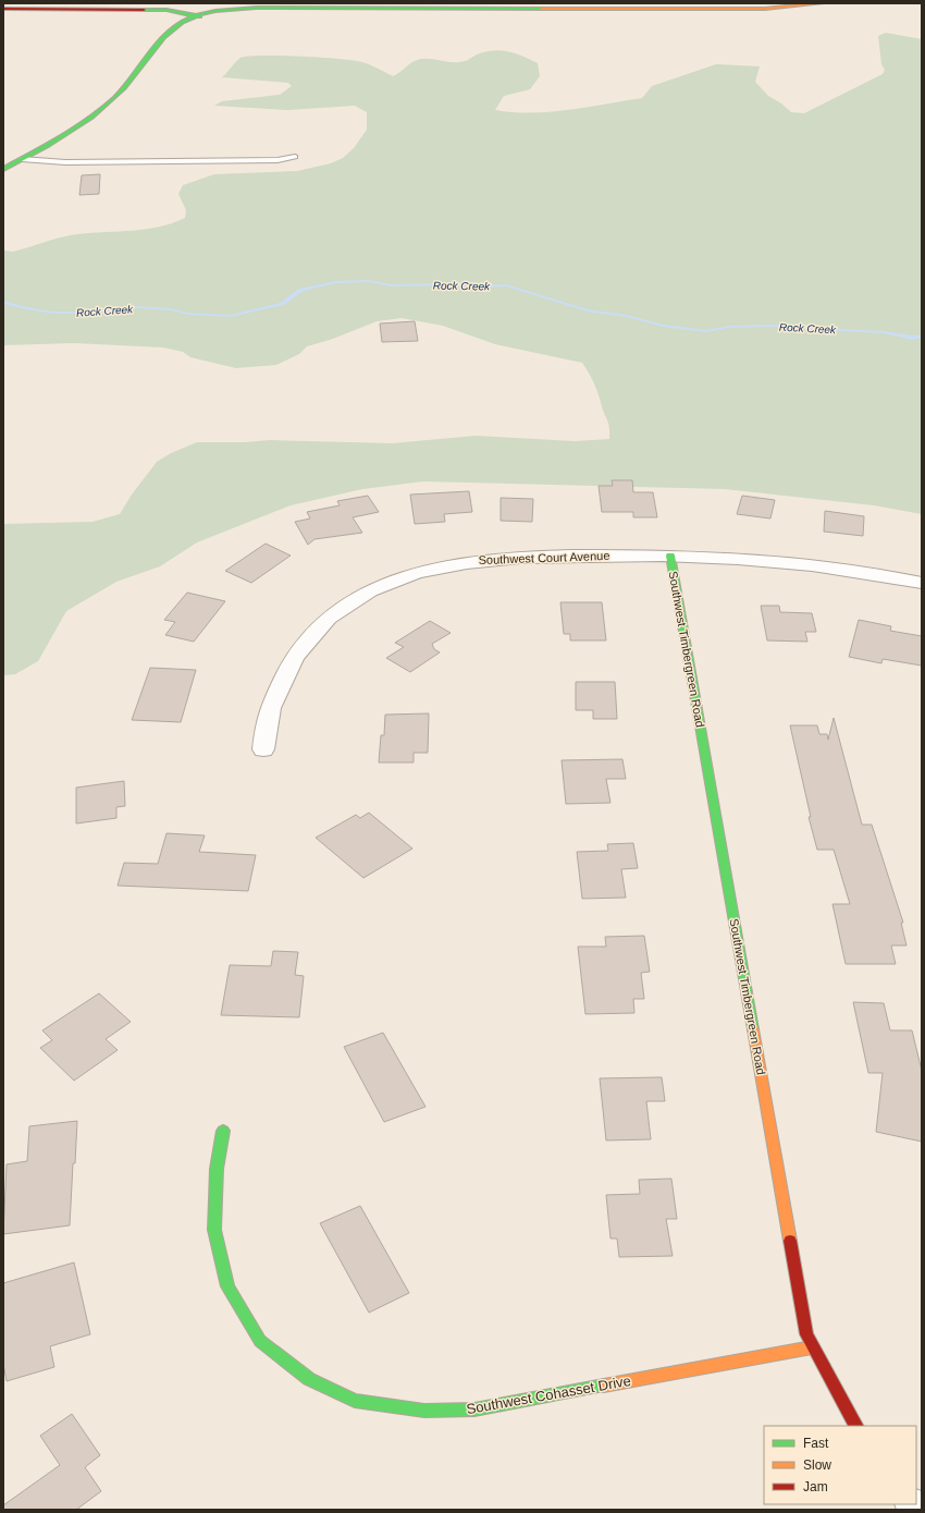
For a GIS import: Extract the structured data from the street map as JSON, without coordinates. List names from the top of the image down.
{
  "streets": {
    "street": ["Southwest Court Avenue", "Southwest Timbergreen Road", "Southwest Cohasset Drive"]
  },
  "crossings": [
    ["Southwest Court Avenue", "Southwest Timbergreen Road"],
    ["Southwest Timbergreen Road", "Southwest Cohasset Drive"]
  ],
  "water": ["Rock Creek"],
  "legend": ["Fast", "Slow", "Jam"]
}
